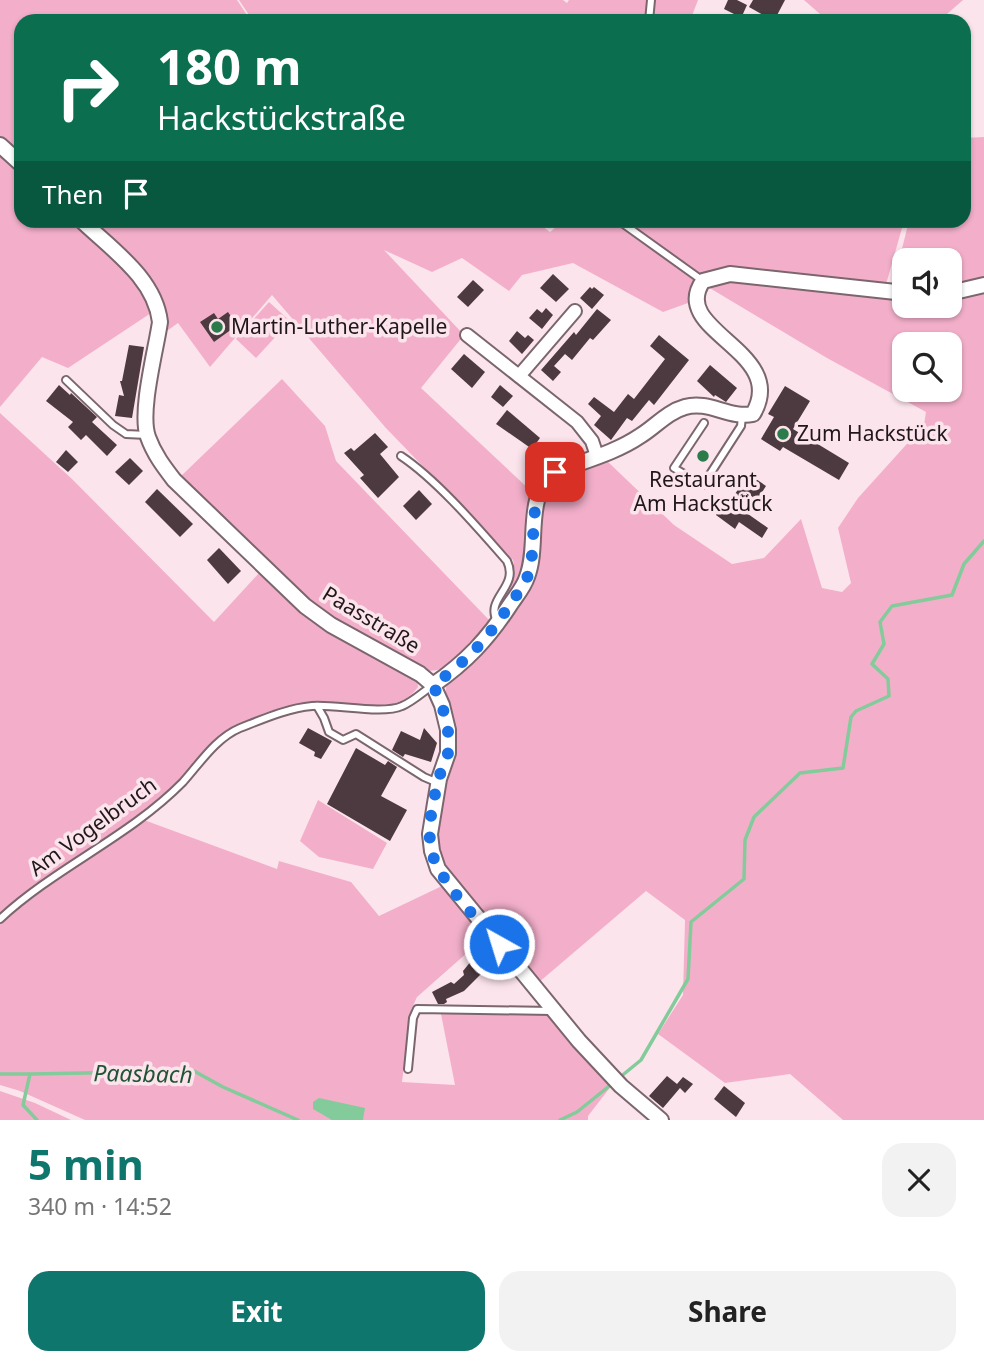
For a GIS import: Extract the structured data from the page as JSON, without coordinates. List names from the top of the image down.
{
  "streets": {
    "street": ["Paasstraße"],
    "lane": ["Am Vogelbruch"]
  },
  "crossings": [
    ["Paasstraße", "Am Vogelbruch"]
  ],
  "water": ["Paasbach"],
  "places": ["Martin-Luther-Kapelle", "Zum Hackstück", "Restaurant Am Hackstück"],
  "page": {
    "turn": ["180 m", "Hackstückstraße"],
    "then": "Then",
    "heading": ["5 min", "340 m · 14:52"],
    "buttons": ["Exit", "Share"]
  }
}
